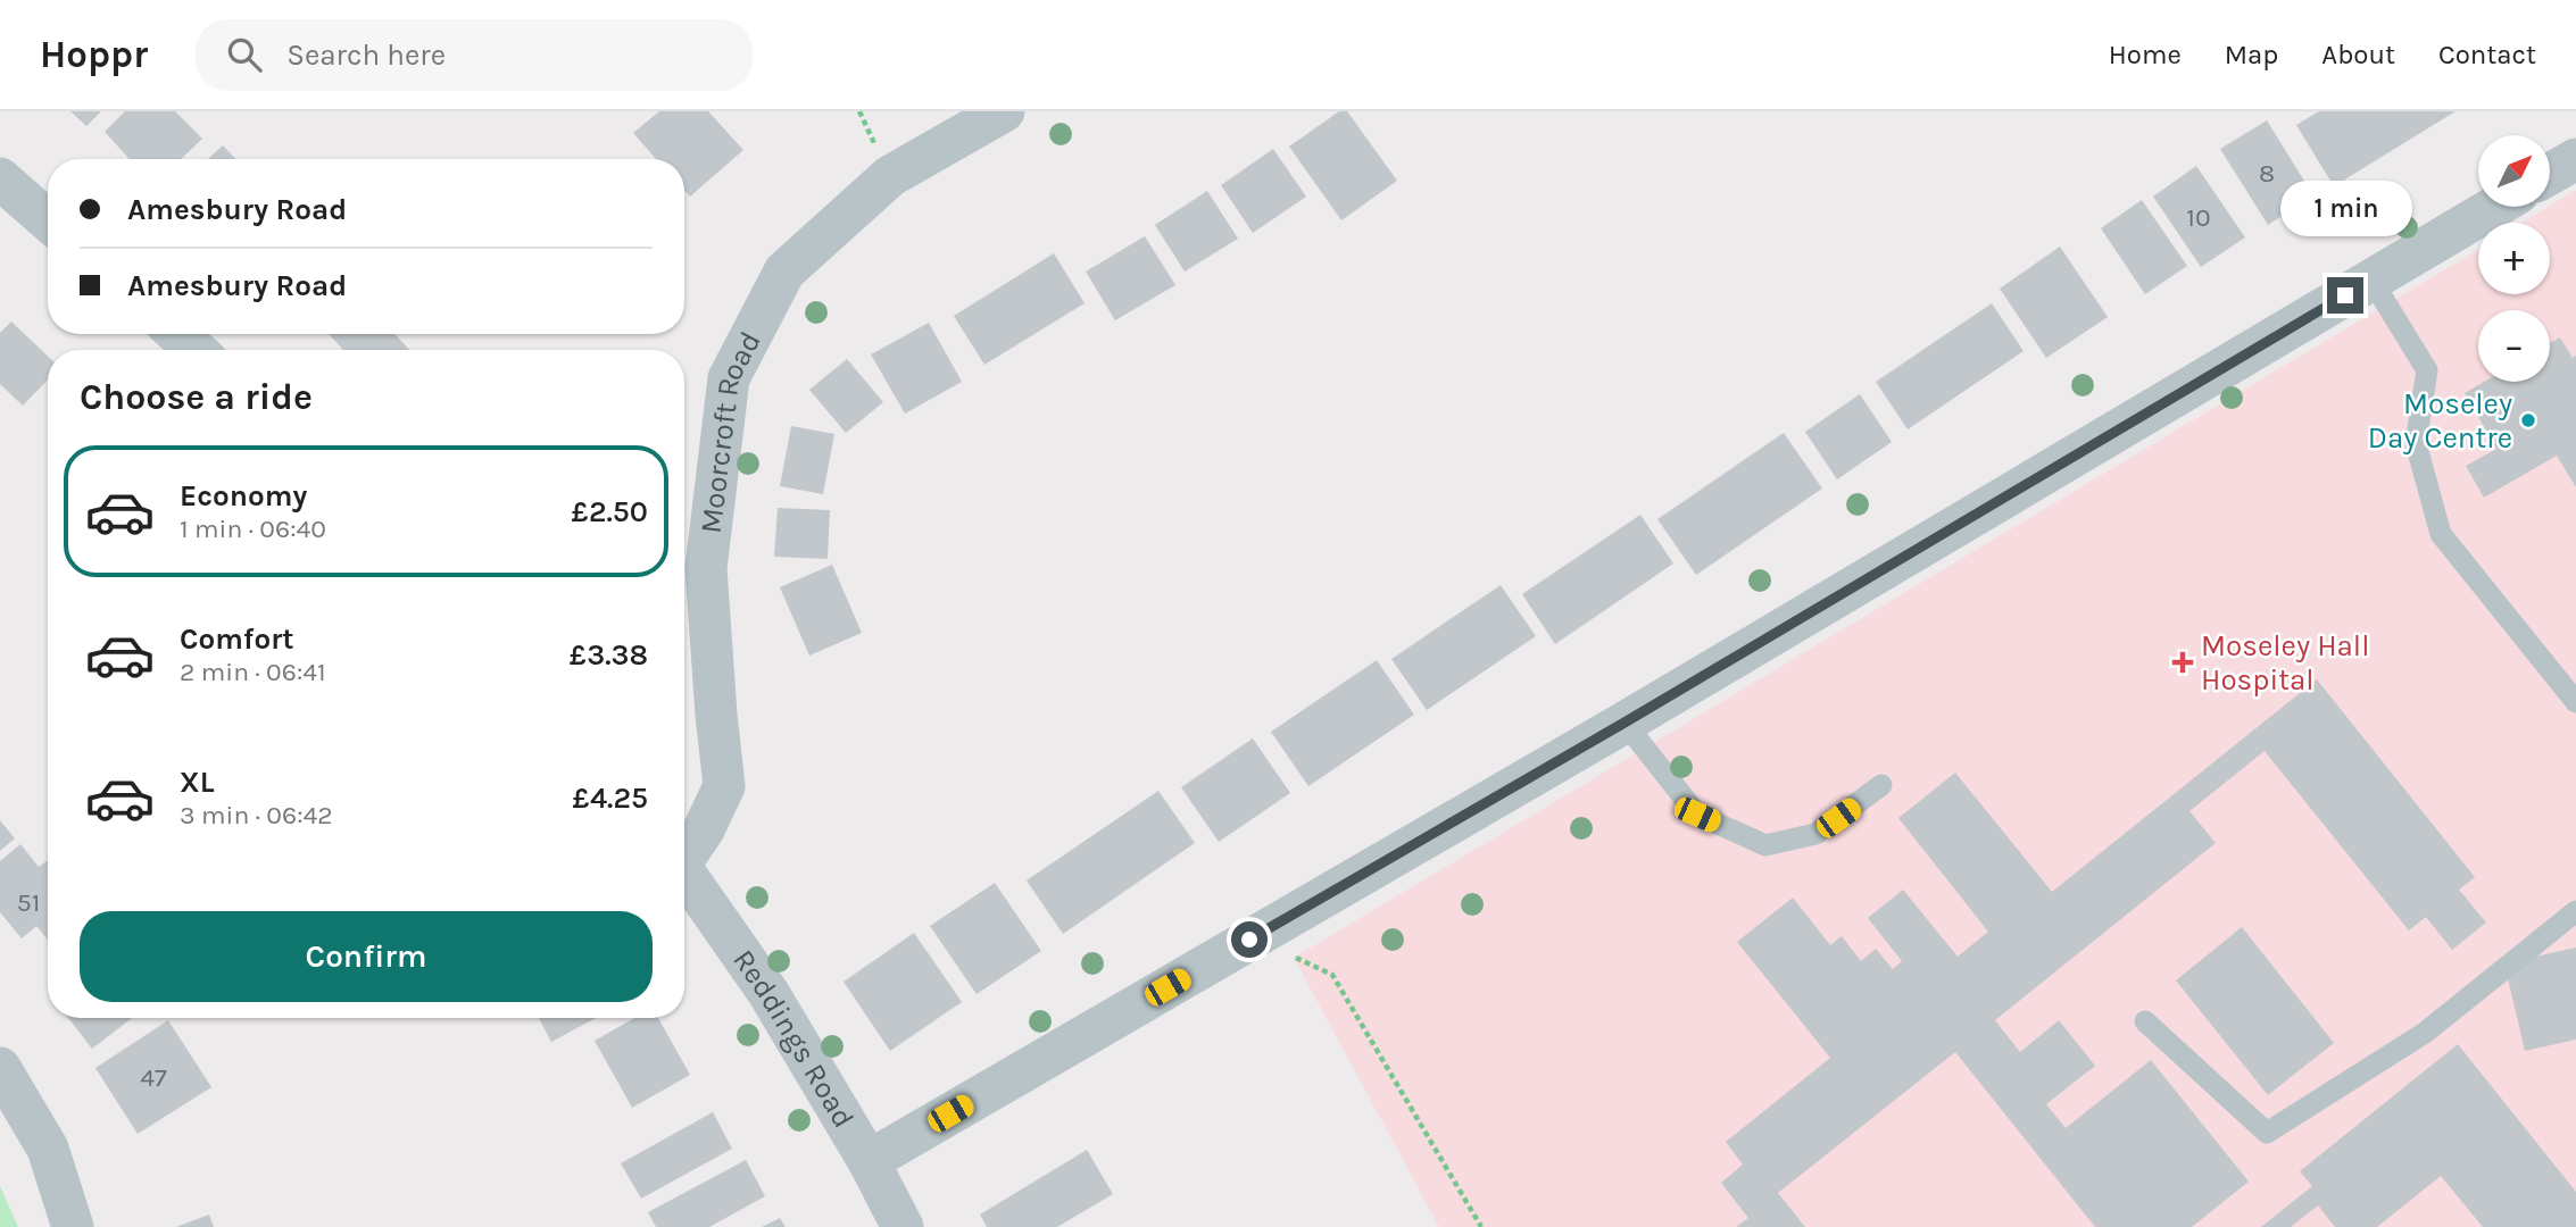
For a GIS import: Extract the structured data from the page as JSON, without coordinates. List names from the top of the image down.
{
  "streets": {
    "street": ["Moorcroft Road", "Reddings Road"]
  },
  "places": {
    "other": ["Moseley Day Centre"],
    "health": ["Moseley Hall Hospital"]
  },
  "house_numbers": [
    "8",
    "10",
    "51",
    "47"
  ],
  "north": "top right",
  "page": {
    "header": "Hoppr",
    "search": "Search here",
    "nav": [
      "Home",
      "Map",
      "About",
      "Contact"
    ],
    "map_buttons": ["+", "−"],
    "banner": ["Amesbury Road", "Amesbury Road"],
    "bubble": "1 min",
    "heading": "Choose a ride",
    "list": [
      {
        "name": "Economy",
        "note": "1 min · 06:40",
        "value": "£2.50"
      },
      {
        "name": "Comfort",
        "note": "2 min · 06:41",
        "value": "£3.38"
      },
      {
        "name": "XL",
        "note": "3 min · 06:42",
        "value": "£4.25"
      }
    ],
    "buttons": "Confirm"
  }
}
